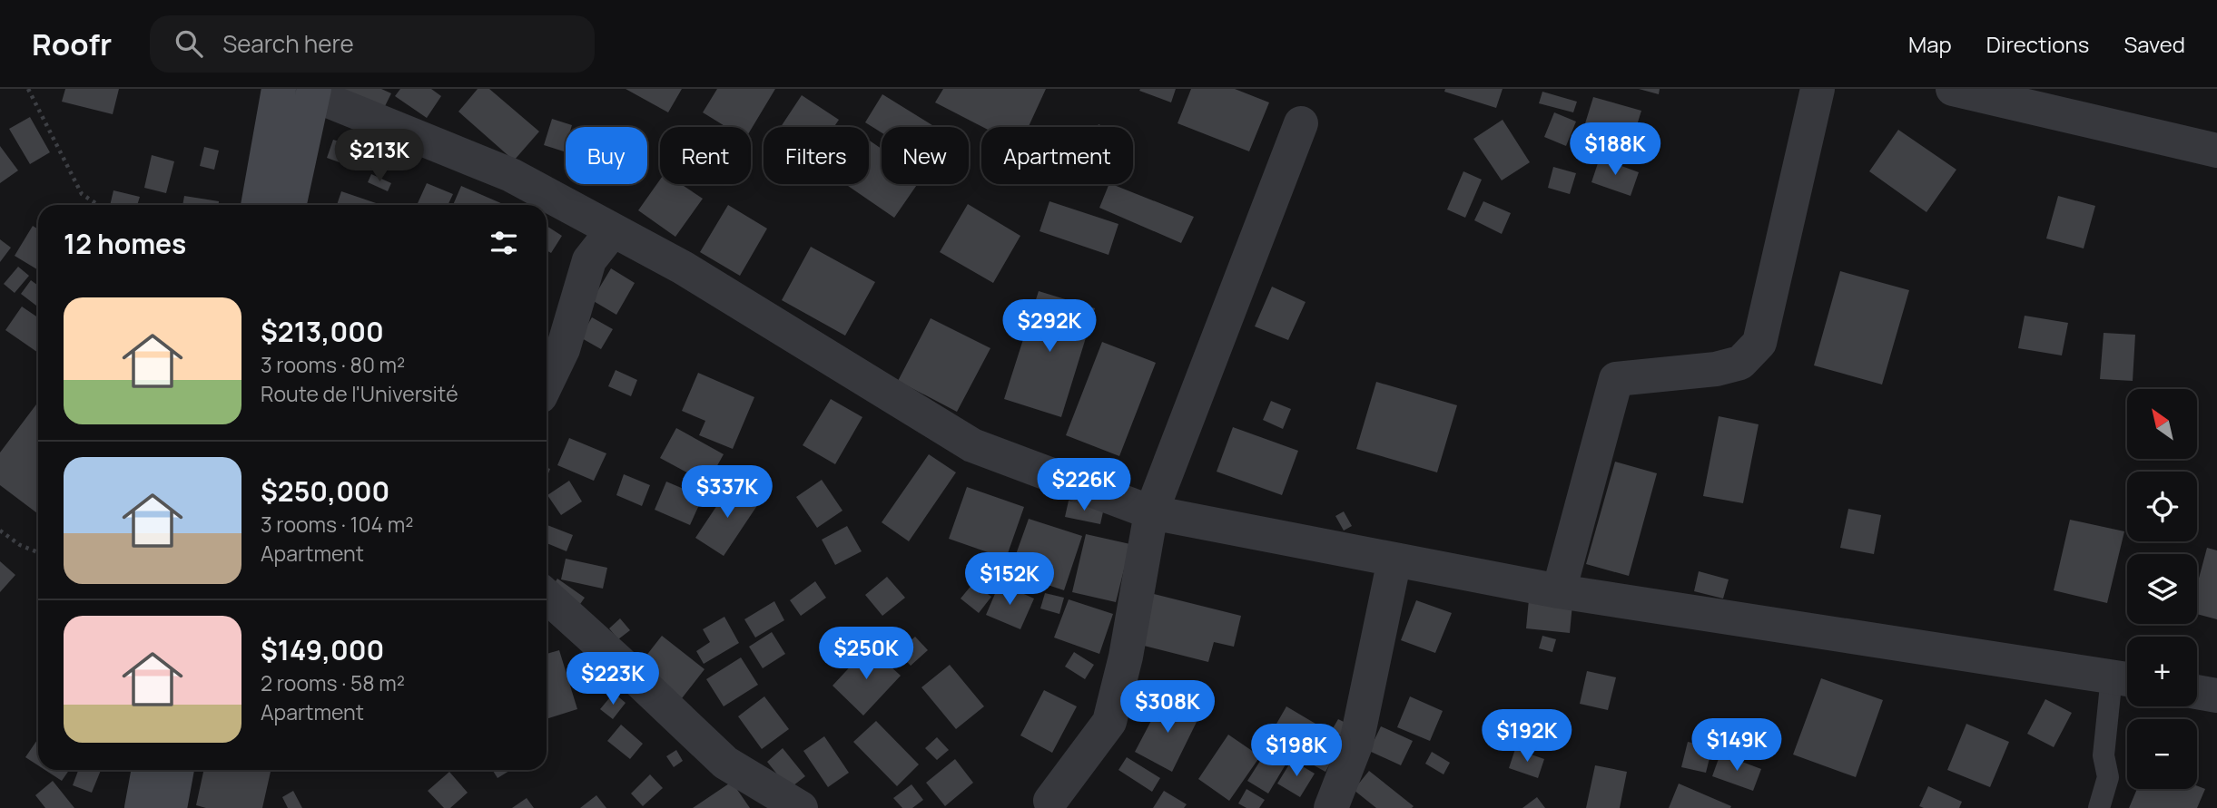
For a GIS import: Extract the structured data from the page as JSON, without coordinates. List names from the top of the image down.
{
  "north": "top left",
  "page": {
    "header": "Roofr",
    "search": "Search here",
    "nav": ["Map", "Directions", "Saved"],
    "price": [
      "$188K",
      "$213K",
      "$292K",
      "$226K",
      "$337K",
      "$152K",
      "$250K",
      "$223K",
      "$308K",
      "$192K",
      "$149K",
      "$198K"
    ],
    "chip": [
      "Buy",
      "Rent",
      "Filters",
      "New",
      "Apartment"
    ],
    "heading": "12 homes",
    "list": [
      {
        "name": "$213,000",
        "note": "3 rooms · 80 m² · Route de l'Université"
      },
      {
        "name": "$250,000",
        "note": "3 rooms · 104 m² · Apartment"
      },
      {
        "name": "$149,000",
        "note": "2 rooms · 58 m² · Apartment"
      }
    ],
    "map_buttons": ["+", "−"]
  }
}
